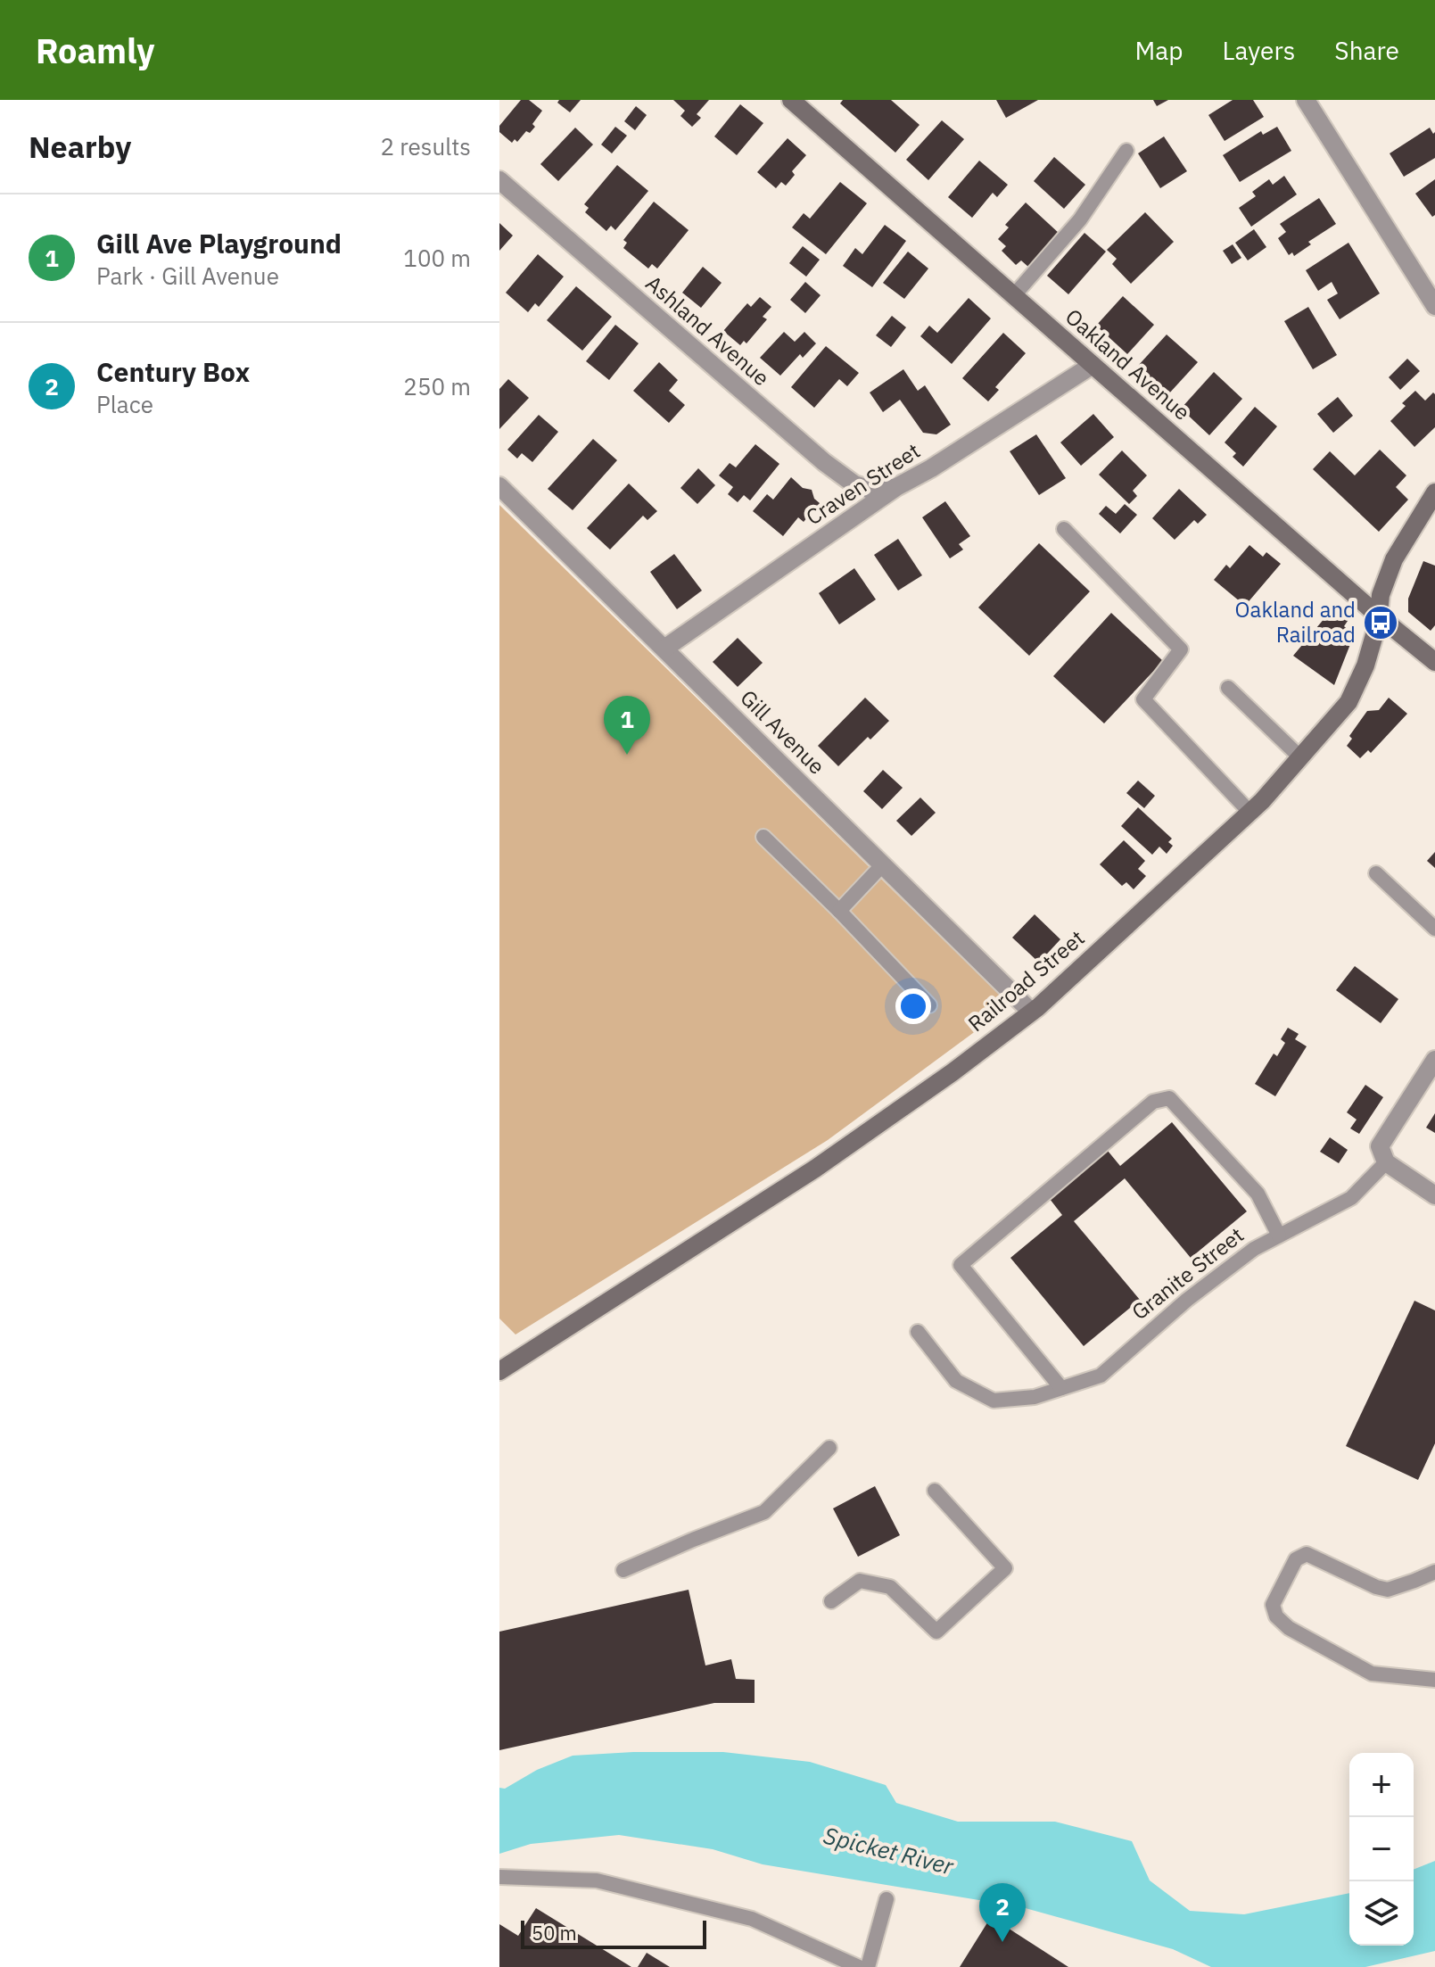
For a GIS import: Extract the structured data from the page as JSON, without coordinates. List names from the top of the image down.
{
  "streets": {
    "main road": ["Oakland Avenue", "Railroad Street"],
    "street": ["Ashland Avenue", "Craven Street", "Gill Avenue"],
    "lane": ["Granite Street"]
  },
  "crossings": [
    ["Ashland Avenue", "Craven Street"],
    ["Oakland Avenue", "Craven Street"],
    ["Oakland Avenue", "Railroad Street"],
    ["Craven Street", "Gill Avenue"],
    ["Gill Avenue", "Railroad Street"]
  ],
  "water": ["Spicket River"],
  "places": {
    "bus stop": ["Oakland and Railroad"]
  },
  "scale_bar": "50 m",
  "page": {
    "header": "Roamly",
    "nav": ["Map", "Layers", "Share"],
    "heading": ["Nearby", "2 results"],
    "list": [
      {
        "mark": "1",
        "name": "Gill Ave Playground",
        "note": "Park · Gill Avenue",
        "value": "100 m"
      },
      {
        "mark": "2",
        "name": "Century Box",
        "note": "Place",
        "value": "250 m"
      }
    ],
    "pins": ["1", "2"],
    "map_buttons": ["+", "−"],
    "scale": "50 m"
  }
}
